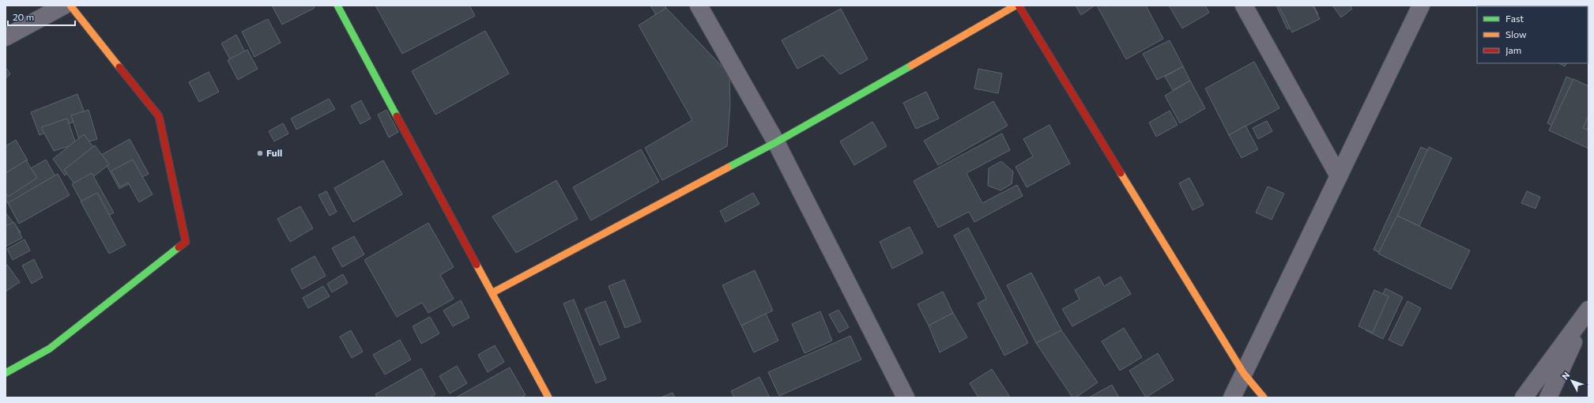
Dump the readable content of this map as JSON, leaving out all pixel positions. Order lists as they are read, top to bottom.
{
  "places": ["Full"],
  "legend": ["Fast", "Slow", "Jam"],
  "scale_bar": "20 m",
  "north": "top left"
}
